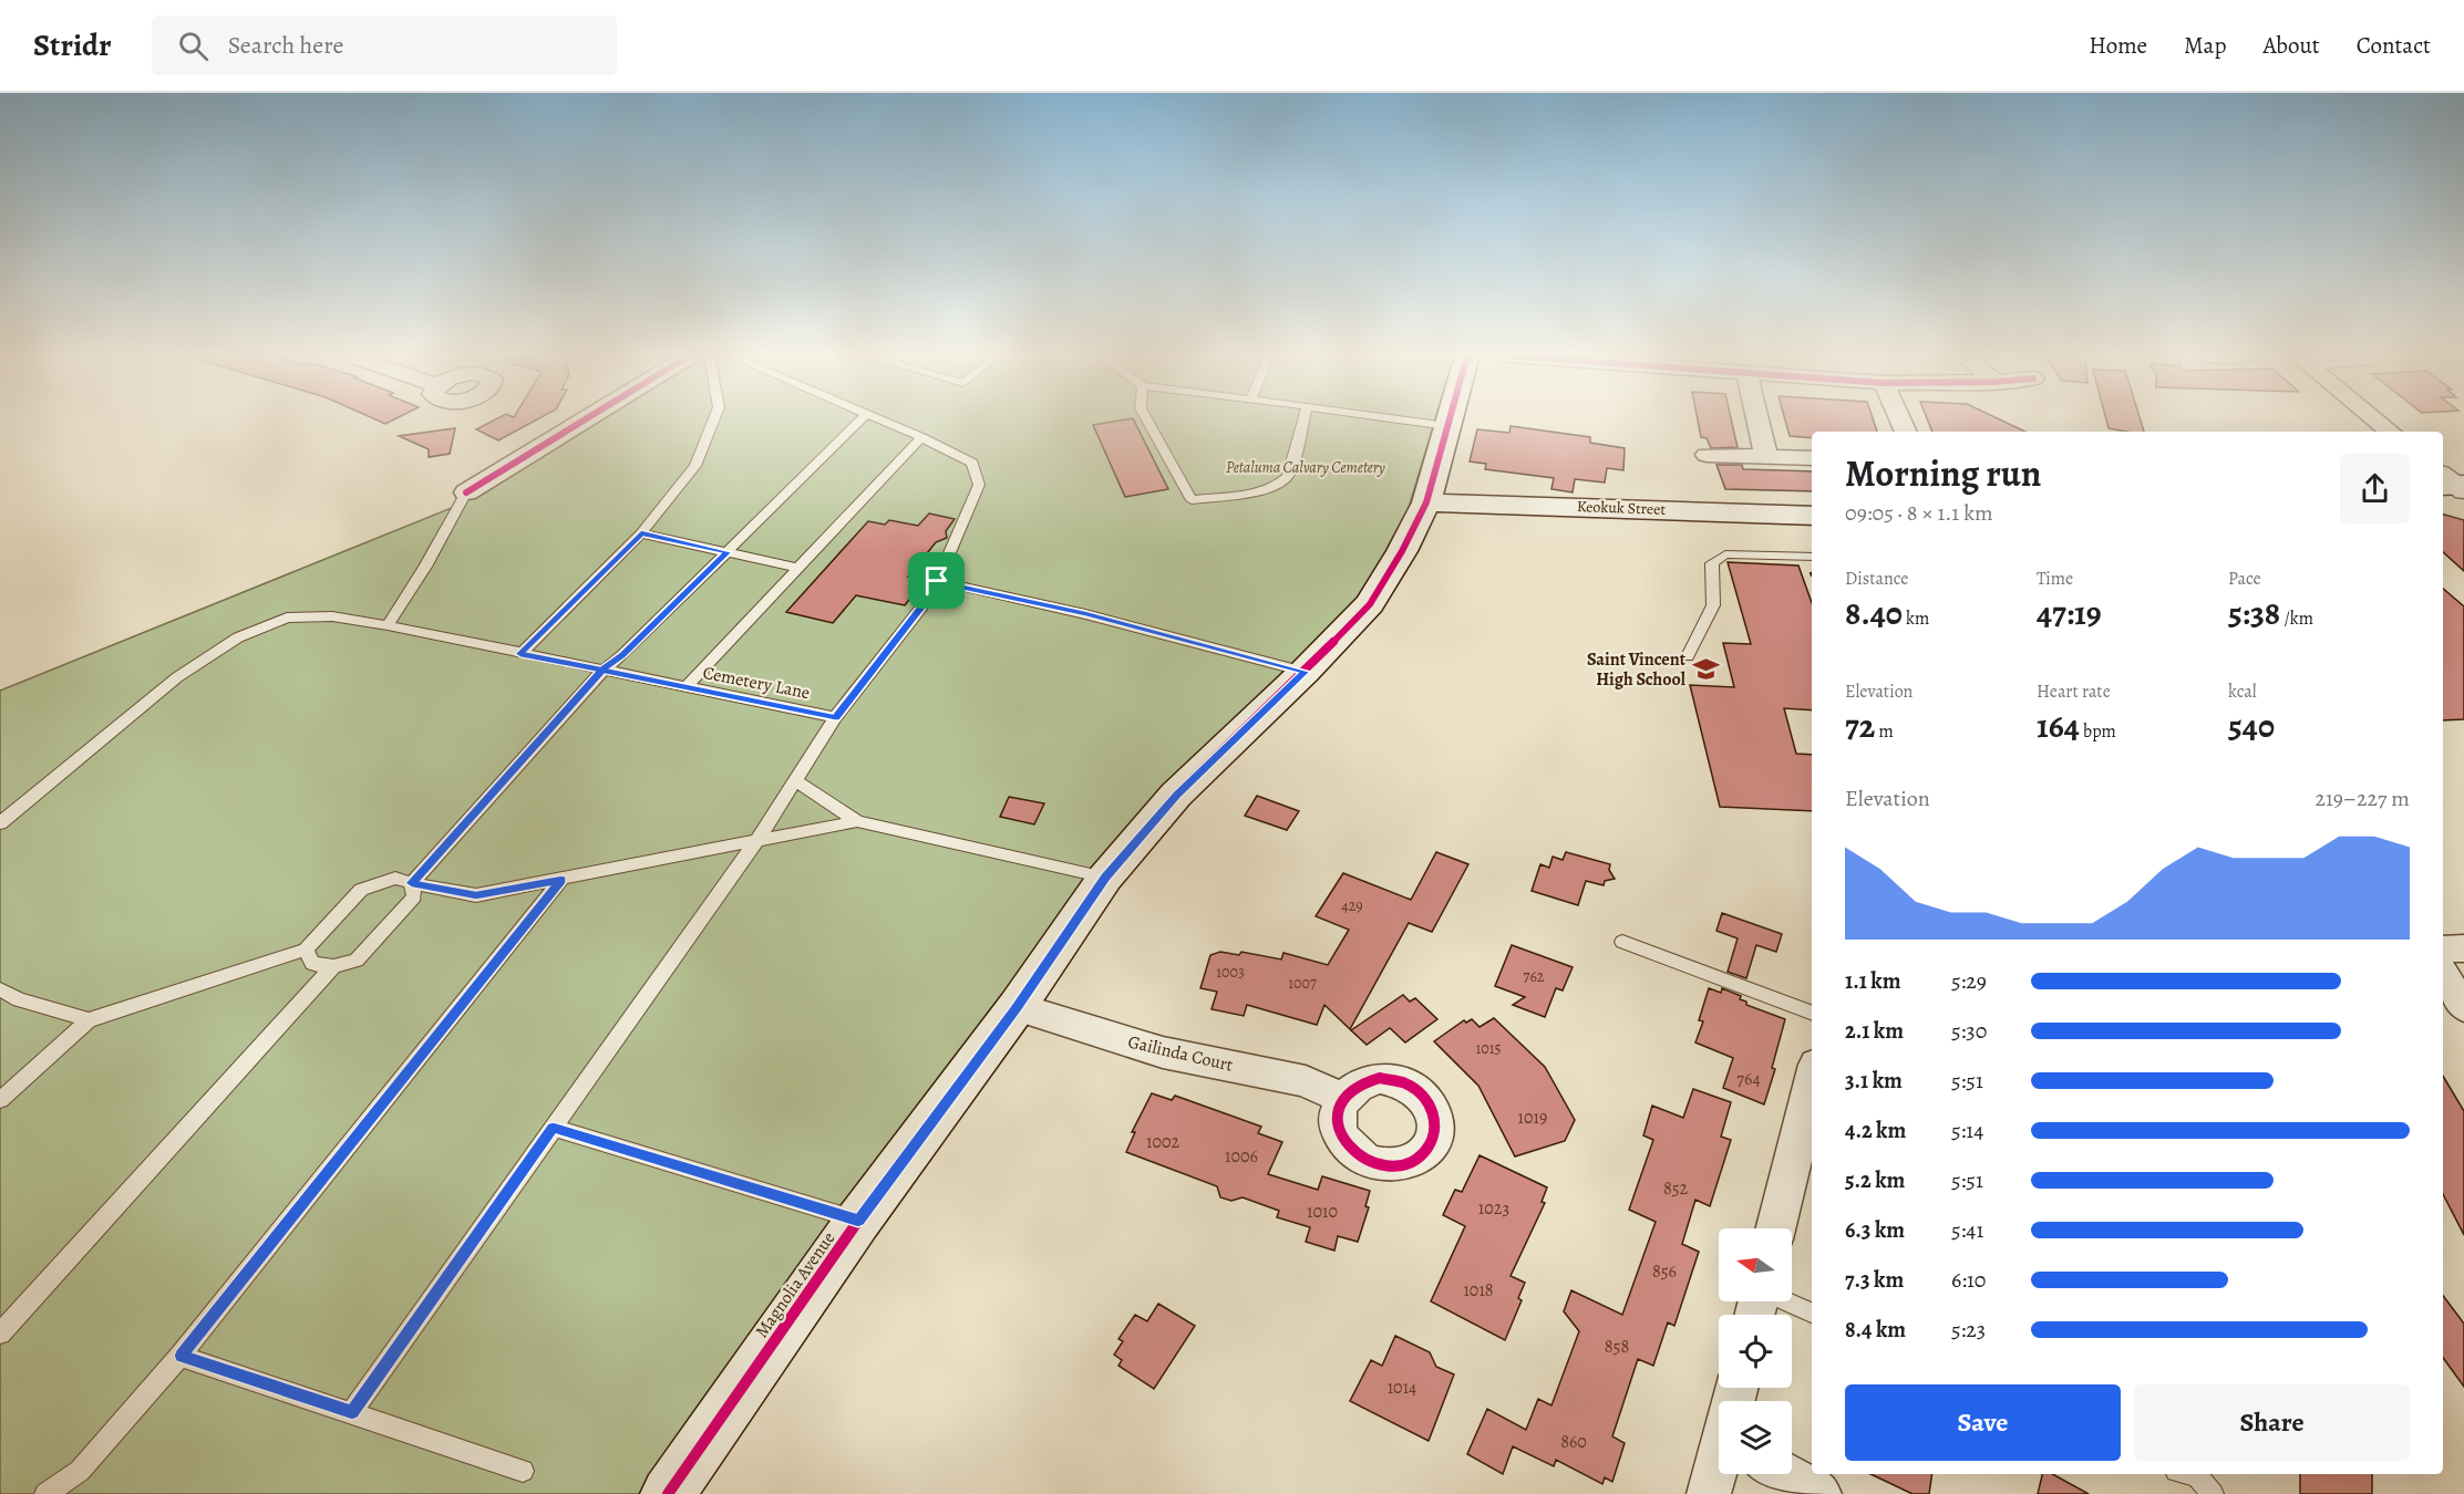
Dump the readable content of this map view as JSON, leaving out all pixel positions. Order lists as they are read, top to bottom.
{
  "streets": {
    "street": ["Keokuk Street", "Gailinda Court", "Magnolia Avenue"],
    "lane": ["Cemetery Lane"]
  },
  "crossings": [
    ["Keokuk Street", "Magnolia Avenue"],
    ["Gailinda Court", "Magnolia Avenue"]
  ],
  "parks": ["Petaluma Calvary Cemetery"],
  "places": {
    "school or university": ["Saint Vincent High School"]
  },
  "house_numbers": [
    "429",
    "1003",
    "762",
    "1007",
    "1015",
    "764",
    "1019",
    "1002",
    "1006",
    "852",
    "1023",
    "1010",
    "856",
    "1018",
    "858",
    "1014",
    "860"
  ],
  "north": "left",
  "page": {
    "header": "Stridr",
    "search": "Search here",
    "nav": [
      "Home",
      "Map",
      "About",
      "Contact"
    ],
    "heading": ["Morning run", "09:05 · 8 × 1.1 km"],
    "stats": [
      ["Distance", "8.40 km"],
      ["Time", "47:19"],
      ["Pace", "5:38 /km"],
      ["Elevation", "72 m"],
      ["Heart rate", "164 bpm"],
      ["kcal", "540"]
    ],
    "chart": ["Elevation", "219–227 m"],
    "list": [
      {
        "name": "1.1 km",
        "note": "5:29"
      },
      {
        "name": "2.1 km",
        "note": "5:30"
      },
      {
        "name": "3.1 km",
        "note": "5:51"
      },
      {
        "name": "4.2 km",
        "note": "5:14"
      },
      {
        "name": "5.2 km",
        "note": "5:51"
      },
      {
        "name": "6.3 km",
        "note": "5:41"
      },
      {
        "name": "7.3 km",
        "note": "6:10"
      },
      {
        "name": "8.4 km",
        "note": "5:23"
      }
    ],
    "buttons": ["Save", "Share"]
  }
}
